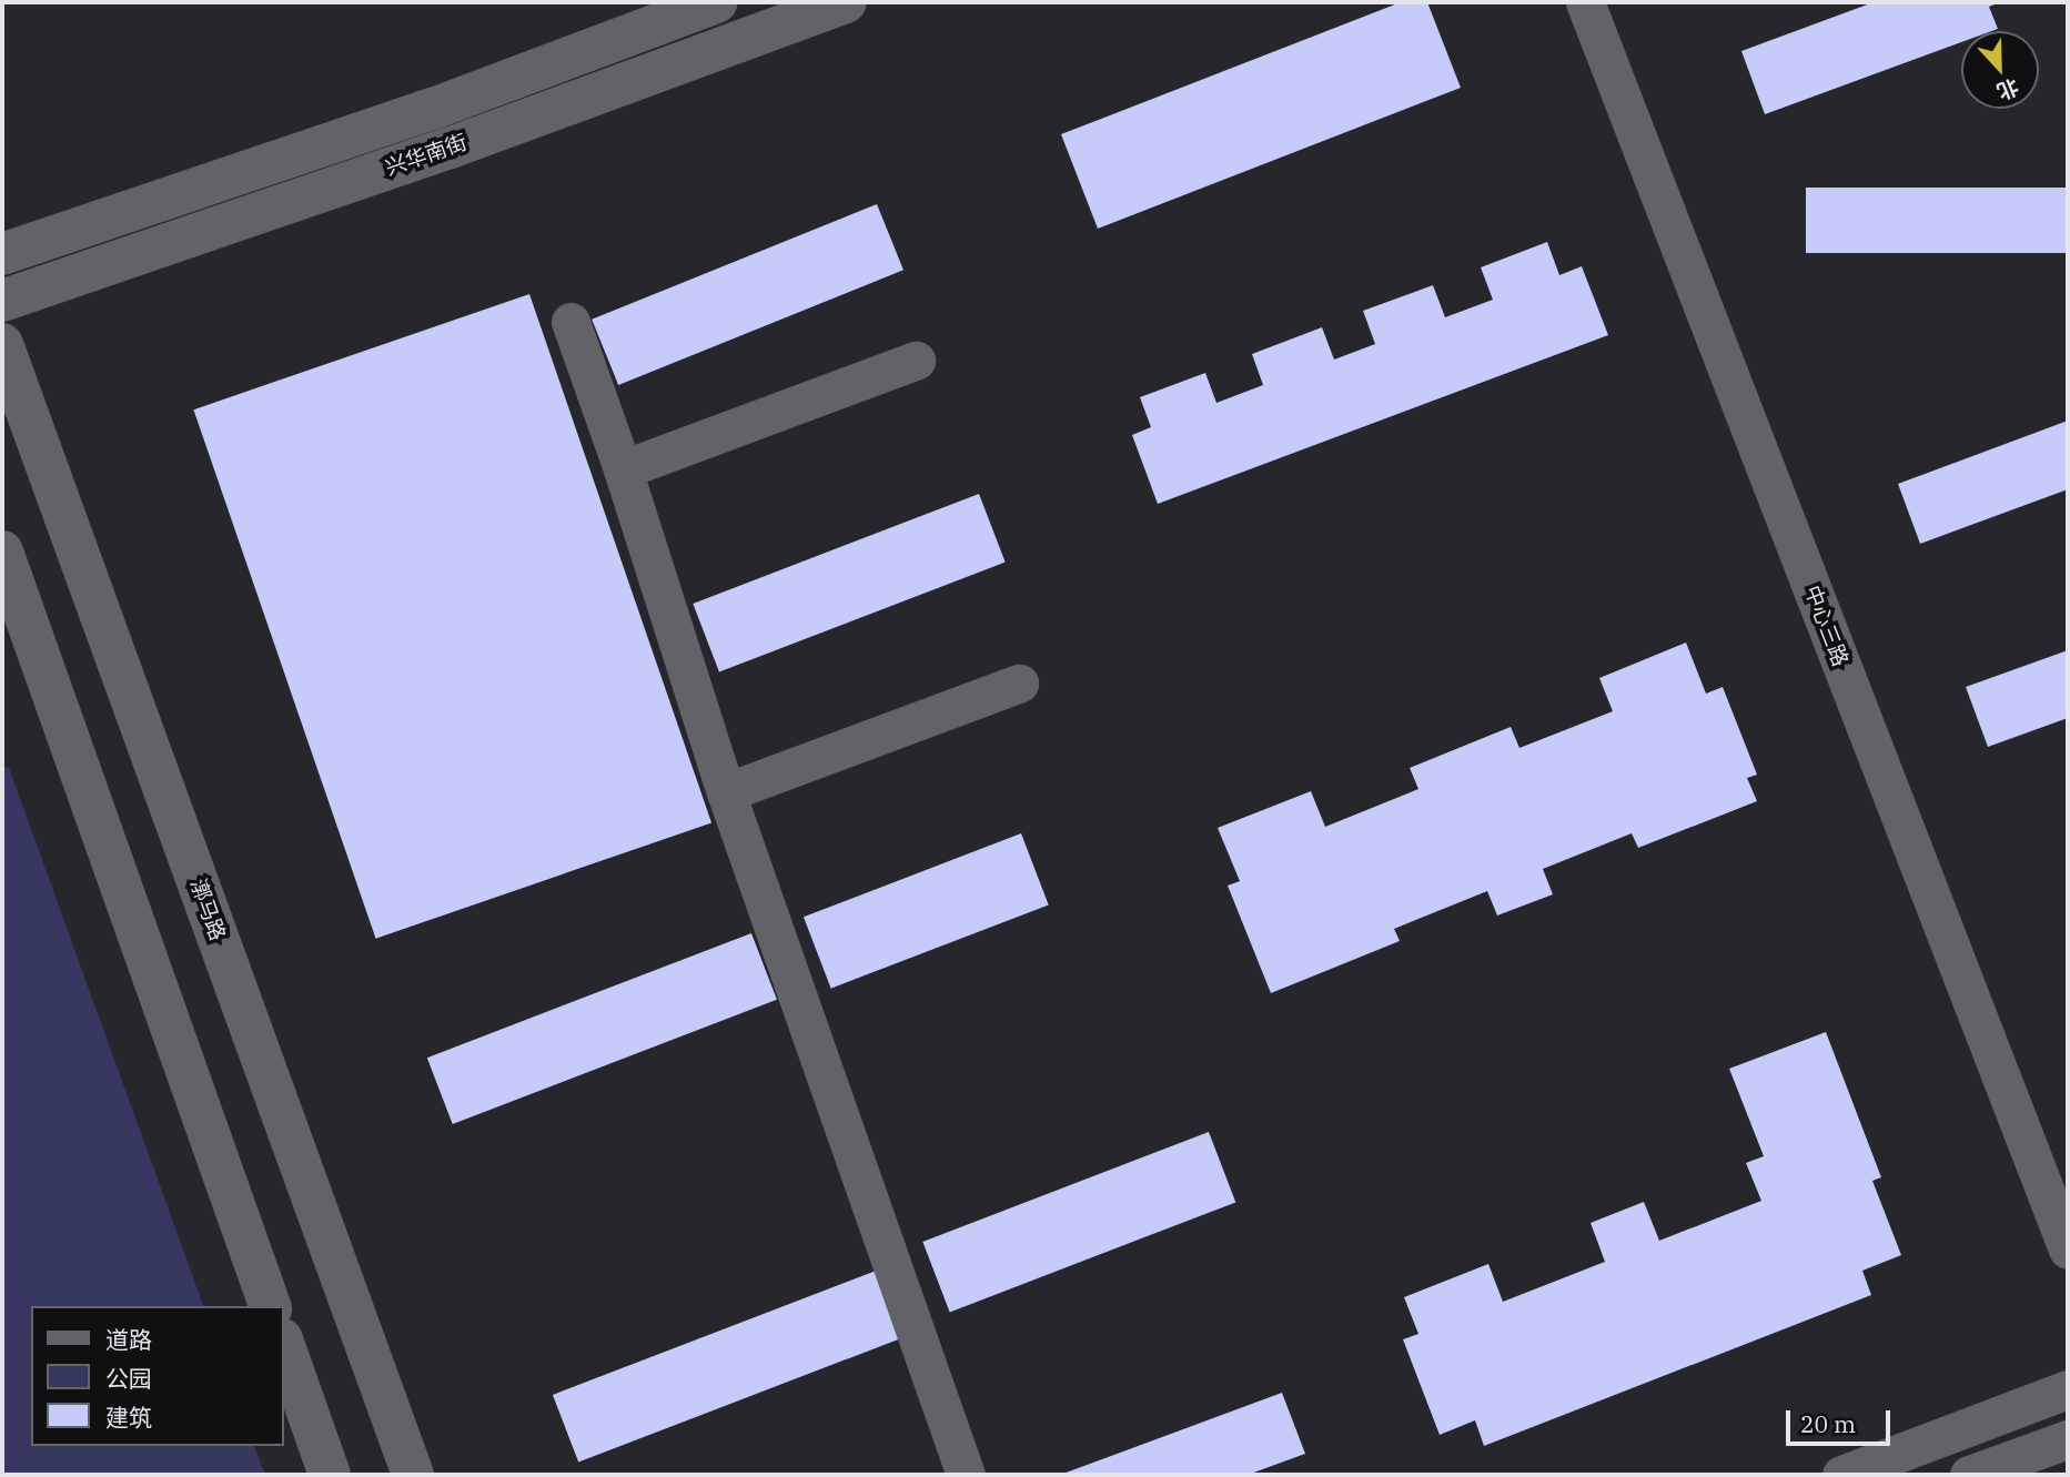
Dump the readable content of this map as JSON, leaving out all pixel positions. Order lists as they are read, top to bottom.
{
  "streets": {
    "main road": ["兴华南街", "漷马路"],
    "street": ["中心三路"]
  },
  "legend": ["道路", "公园", "建筑"],
  "scale_bar": "20 m",
  "north": "bottom"
}
